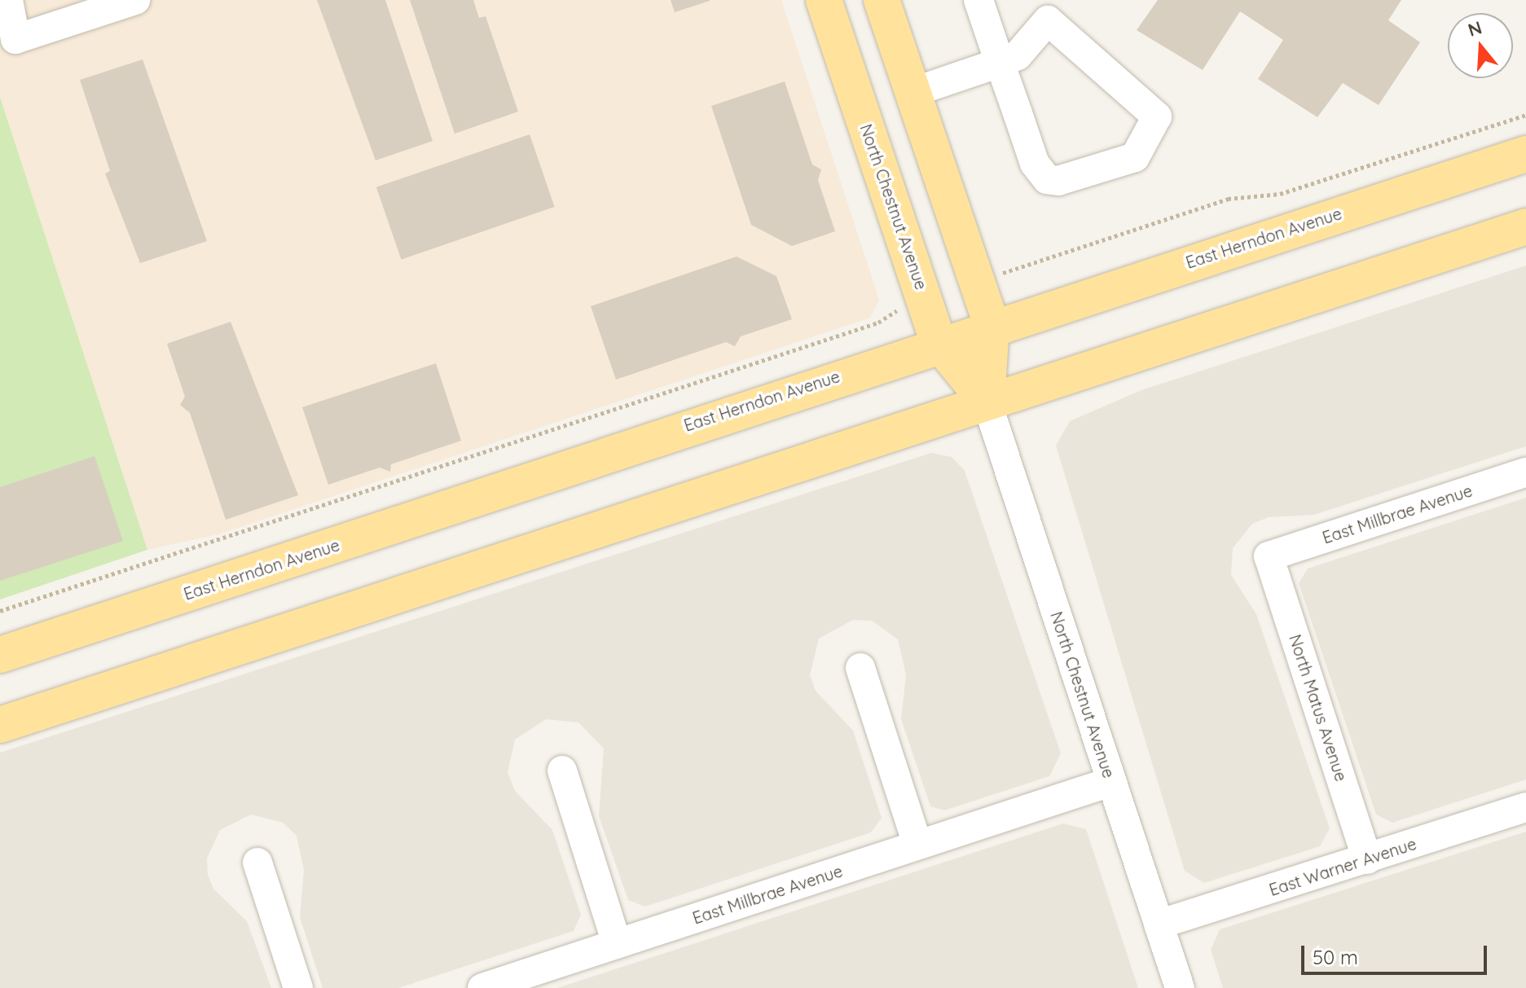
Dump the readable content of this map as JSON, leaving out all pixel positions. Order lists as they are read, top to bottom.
{
  "streets": {
    "main road": ["North Chestnut Avenue", "East Herndon Avenue"],
    "street": ["East Millbrae Avenue", "North Matus Avenue", "East Warner Avenue"]
  },
  "crossings": [
    ["North Chestnut Avenue", "East Herndon Avenue"],
    ["North Chestnut Avenue", "East Millbrae Avenue"],
    ["North Chestnut Avenue", "East Warner Avenue"],
    ["East Millbrae Avenue", "North Matus Avenue"],
    ["North Matus Avenue", "East Warner Avenue"]
  ],
  "scale_bar": "50 m",
  "north": "top"
}
